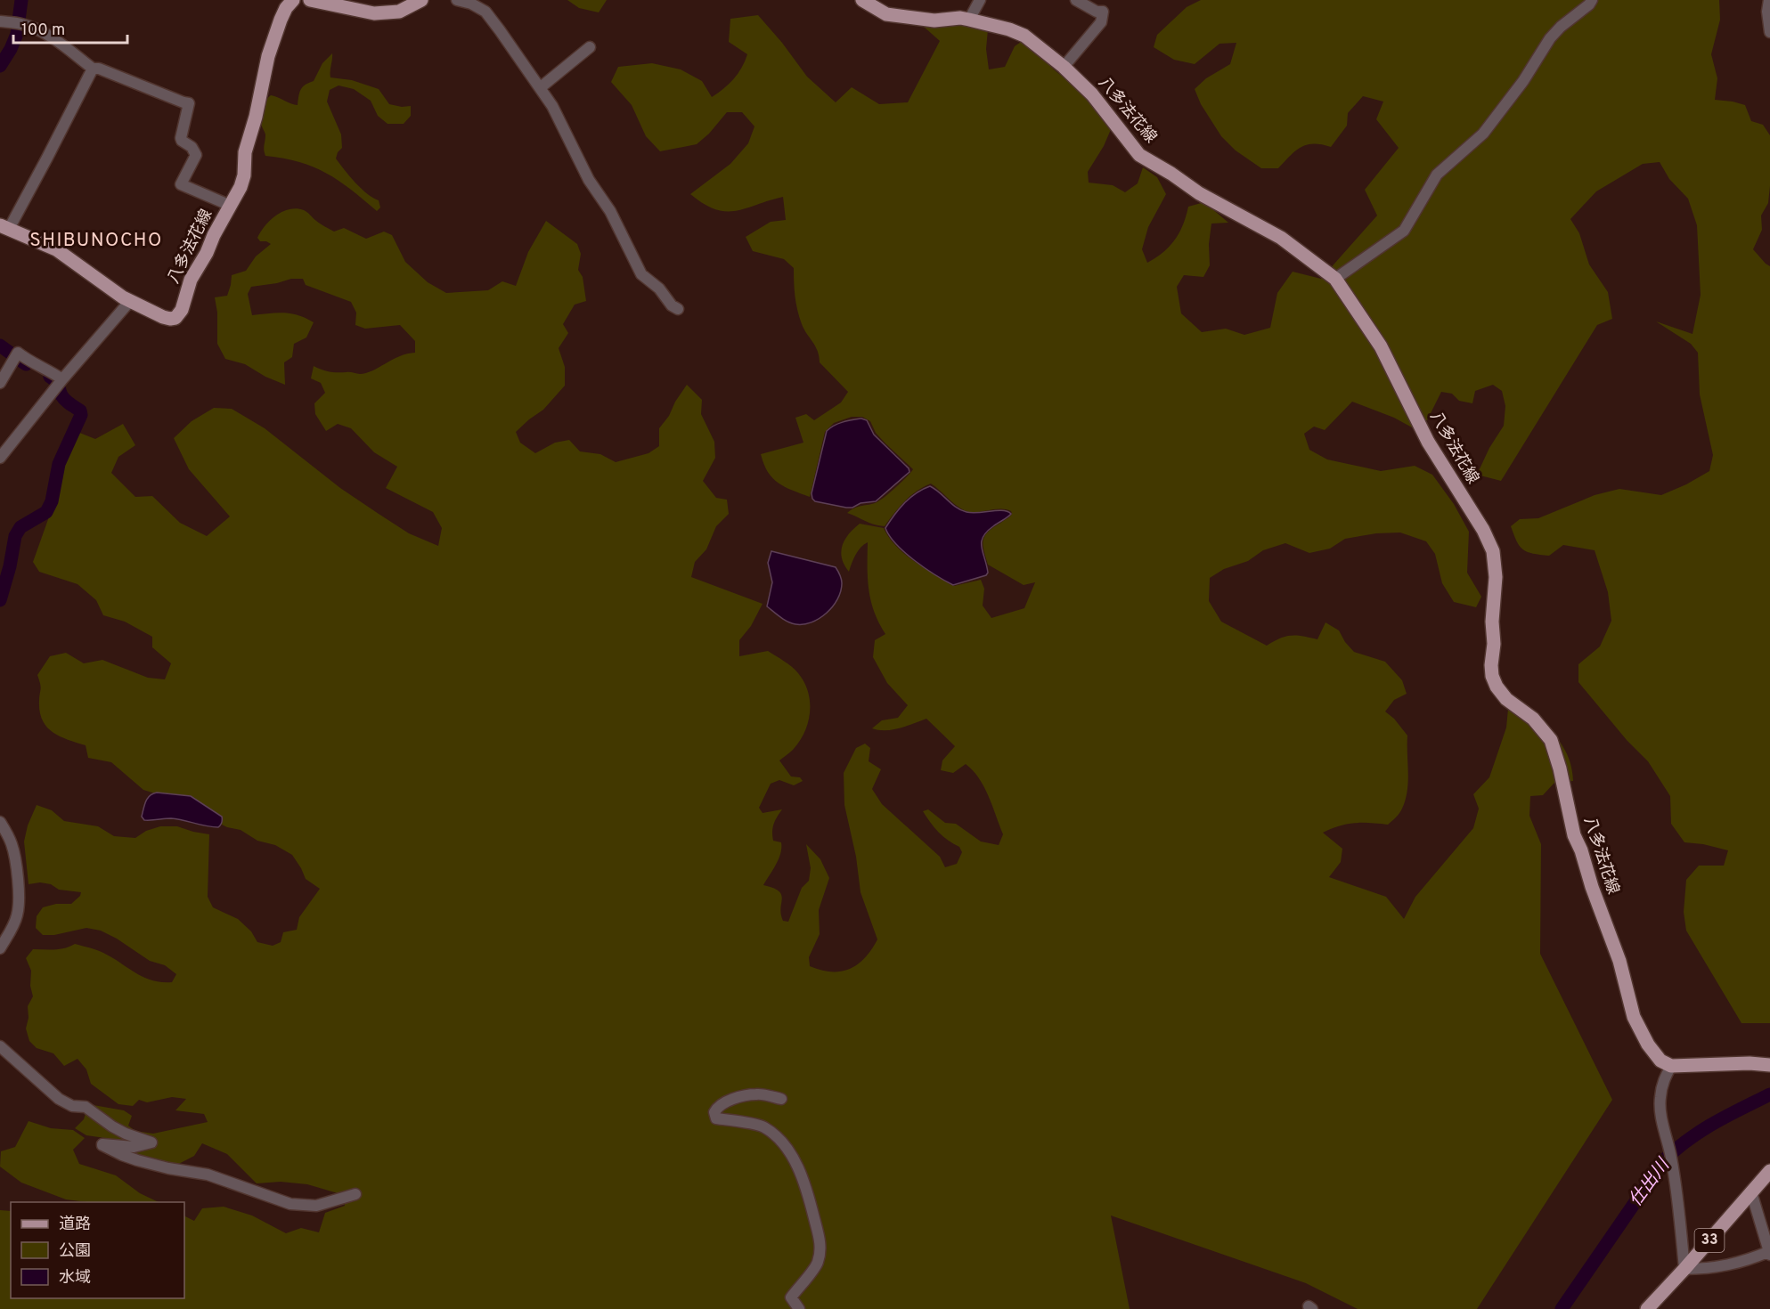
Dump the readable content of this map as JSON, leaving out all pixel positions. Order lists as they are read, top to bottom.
{
  "streets": {
    "main road": ["八多法花線", "33"]
  },
  "districts": ["SHIBUNOCHO"],
  "water": ["仕出川"],
  "legend": ["道路", "公園", "水域"],
  "scale_bar": "100 m"
}
